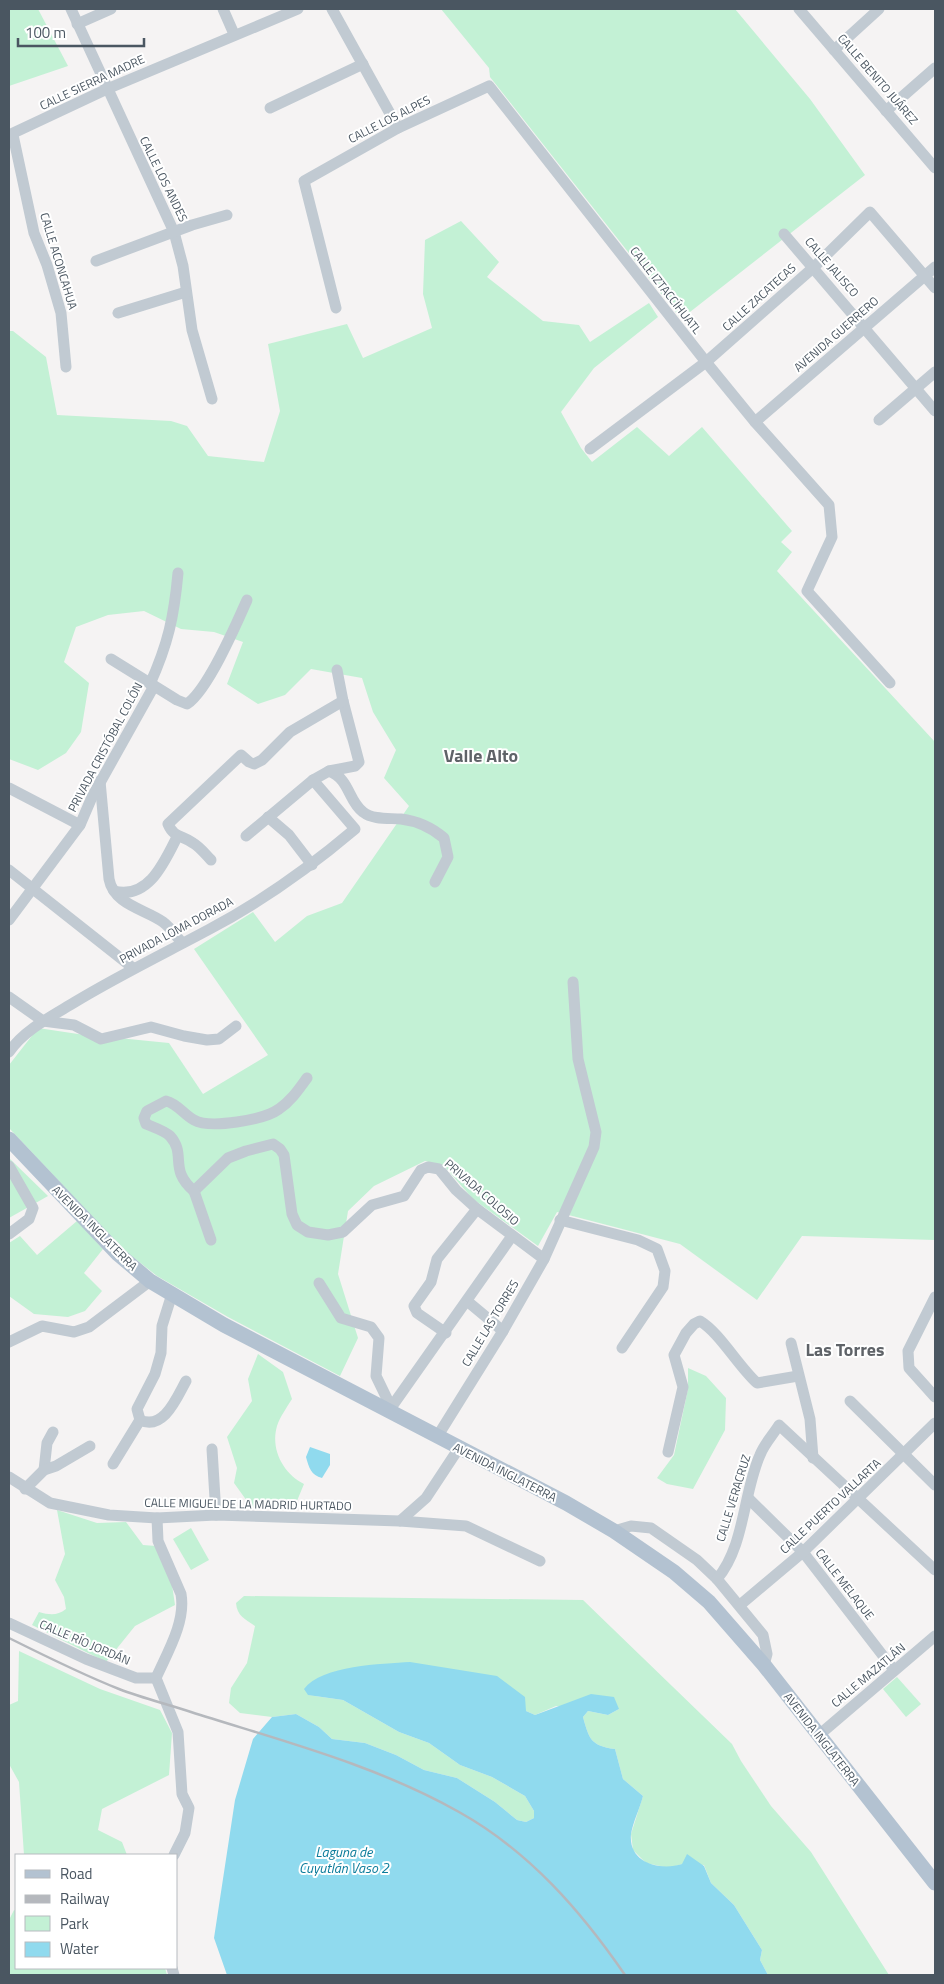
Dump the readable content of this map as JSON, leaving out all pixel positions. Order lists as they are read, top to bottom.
{
  "streets": {
    "main road": ["AVENIDA INGLATERRA"],
    "street": [
      "CALLE BENITO JUÁREZ",
      "CALLE SIERRA MADRE",
      "CALLE LOS ALPES",
      "CALLE LOS ANDES",
      "CALLE ACONCAHUA",
      "CALLE JALISCO",
      "CALLE IZTACCÍHUATL",
      "CALLE ZACATECAS",
      "AVENIDA GUERRERO",
      "PRIVADA CRISTÓBAL COLÓN",
      "PRIVADA LOMA DORADA",
      "PRIVADA COLOSIO",
      "CALLE LAS TORRES",
      "CALLE VERACRUZ",
      "CALLE MIGUEL DE LA MADRID HURTADO",
      "CALLE PUERTO VALLARTA",
      "CALLE MELAQUE",
      "CALLE RÍO JORDÁN",
      "CALLE MAZATLÁN"
    ]
  },
  "crossings": [
    ["CALLE SIERRA MADRE", "CALLE LOS ANDES"],
    ["CALLE SIERRA MADRE", "CALLE ACONCAHUA"],
    ["CALLE LOS ALPES", "CALLE IZTACCÍHUATL"],
    ["CALLE JALISCO", "CALLE ZACATECAS"],
    ["CALLE JALISCO", "AVENIDA GUERRERO"],
    ["CALLE IZTACCÍHUATL", "CALLE ZACATECAS"],
    ["CALLE IZTACCÍHUATL", "AVENIDA GUERRERO"],
    ["CALLE ZACATECAS", "AVENIDA GUERRERO"],
    ["PRIVADA COLOSIO", "CALLE LAS TORRES"],
    ["AVENIDA INGLATERRA", "CALLE LAS TORRES"],
    ["AVENIDA INGLATERRA", "CALLE MAZATLÁN"],
    ["CALLE VERACRUZ", "CALLE MELAQUE"],
    ["CALLE PUERTO VALLARTA", "CALLE MELAQUE"],
    ["CALLE MELAQUE", "CALLE MAZATLÁN"]
  ],
  "districts": ["Valle Alto", "Las Torres"],
  "water": ["Laguna de Cuyutlán Vaso 2"],
  "legend": [
    "Road",
    "Railway",
    "Park",
    "Water"
  ],
  "scale_bar": "100 m"
}
